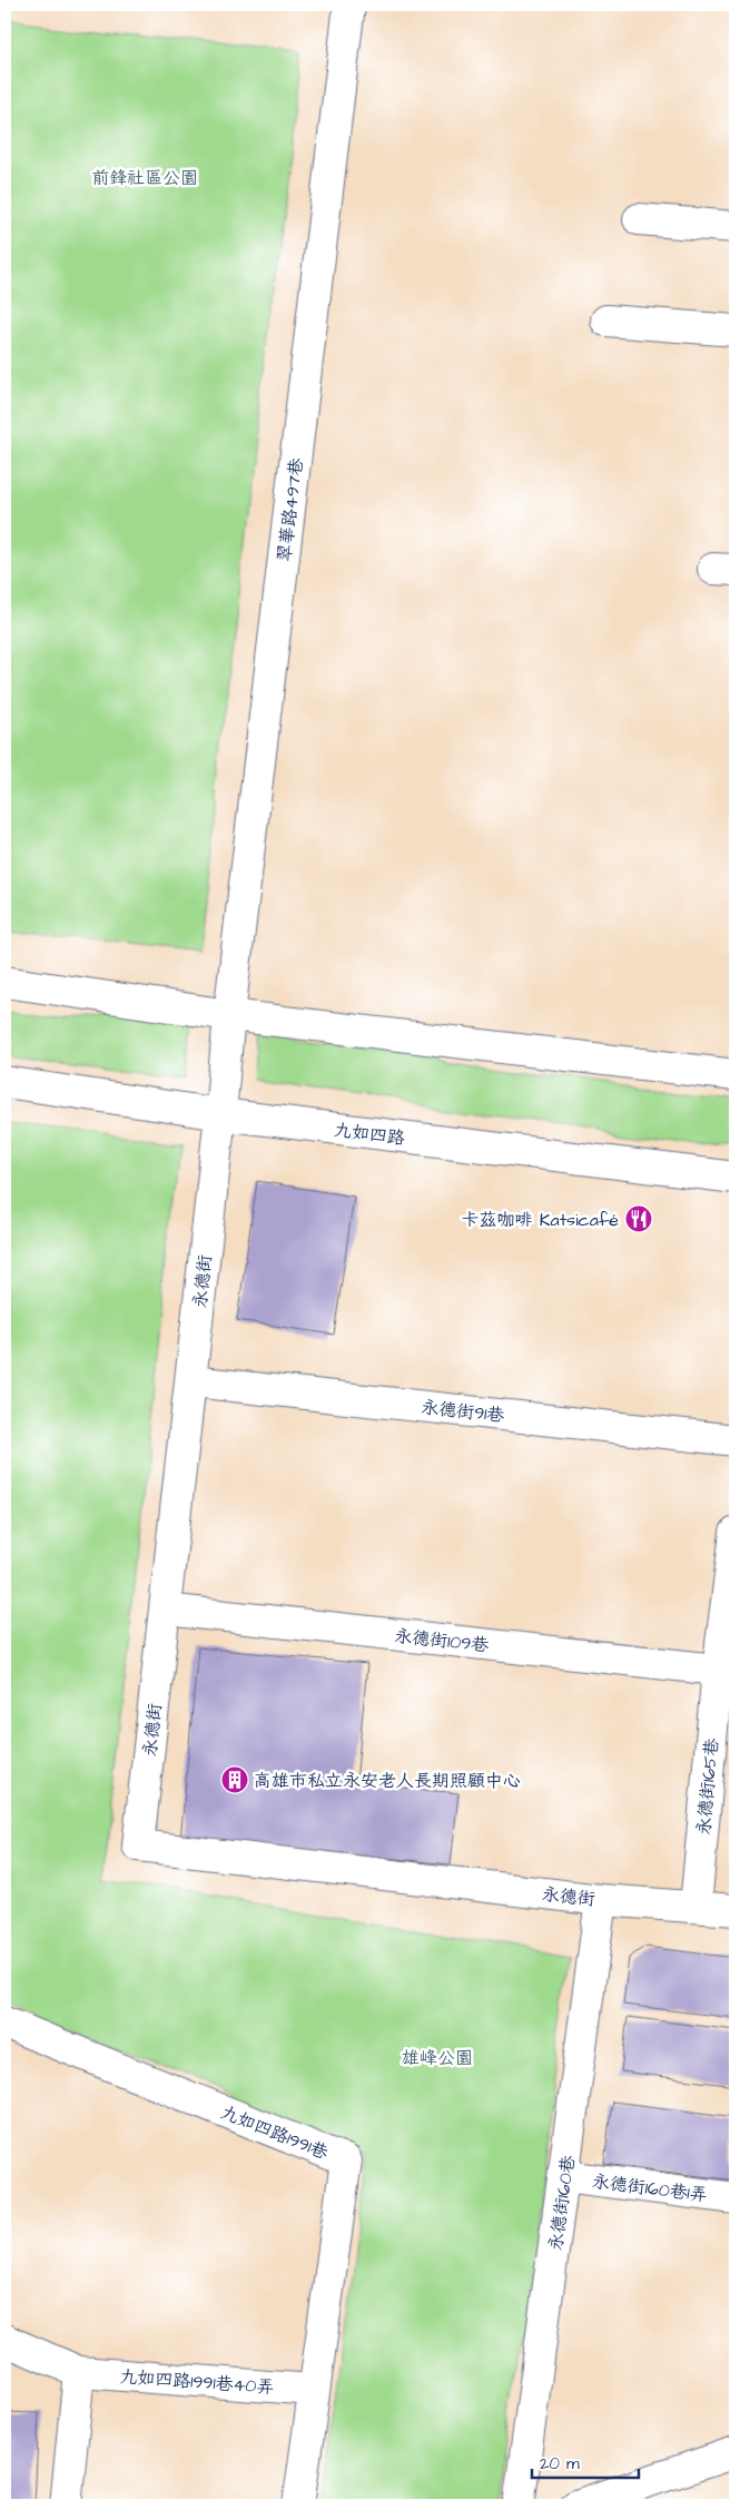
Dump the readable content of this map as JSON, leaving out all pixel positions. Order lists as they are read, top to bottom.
{
  "streets": {
    "street": [
      "翠華路497巷",
      "九如四路",
      "永德街",
      "永德街91巷",
      "永德街109巷",
      "永德街165巷",
      "九如四路1991巷",
      "永德街160巷1弄",
      "永德街160巷",
      "九如四路1991巷40弄"
    ]
  },
  "crossings": [
    ["翠華路497巷", "永德街"],
    ["九如四路", "永德街"],
    ["永德街", "永德街91巷"],
    ["永德街", "永德街109巷"],
    ["永德街", "永德街165巷"],
    ["永德街", "永德街160巷"],
    ["永德街109巷", "永德街165巷"],
    ["九如四路1991巷", "九如四路1991巷40弄"],
    ["永德街160巷1弄", "永德街160巷"]
  ],
  "parks": ["前鋒社區公園", "雄峰公園"],
  "places": {
    "restaurant": ["卡茲咖啡 Katsicafé"],
    "building": ["高雄市私立永安老人長期照顧中心"]
  },
  "scale_bar": "20 m"
}
